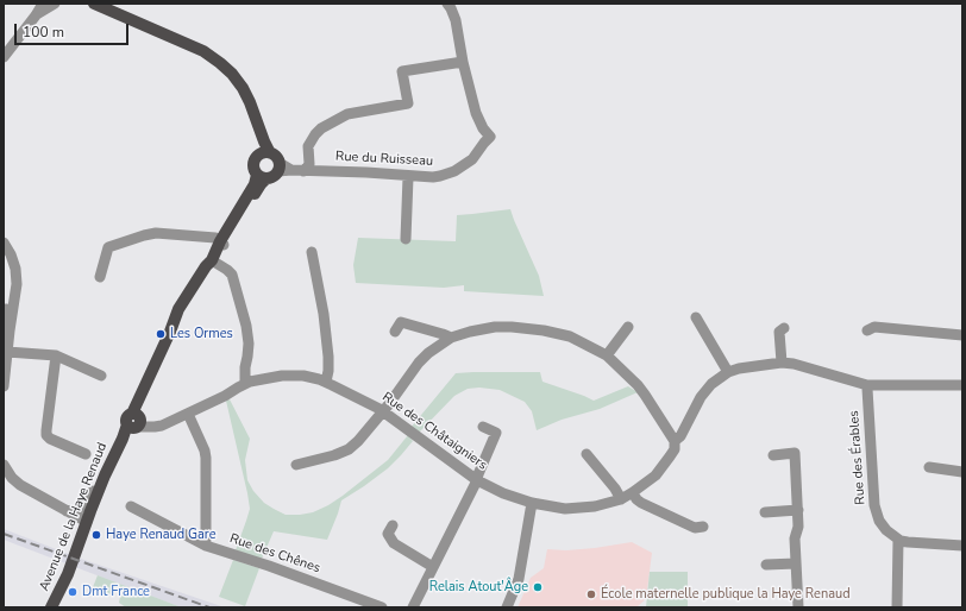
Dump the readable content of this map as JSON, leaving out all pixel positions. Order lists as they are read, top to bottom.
{
  "streets": {
    "main road": ["Avenue de la Haye Renaud"],
    "street": [
      "Rue du Ruisseau",
      "Rue des Châtaigniers",
      "Rue des Érables",
      "Rue des Chênes"
    ]
  },
  "crossings": [
    ["Rue du Ruisseau", "Avenue de la Haye Renaud"],
    ["Rue des Châtaigniers", "Rue des Érables"],
    ["Rue des Châtaigniers", "Avenue de la Haye Renaud"]
  ],
  "places": [
    "Les Ormes",
    "Haye Renaud Gare",
    "Relais Atout'Âge",
    "Dmt France",
    "École maternelle publique la Haye Renaud"
  ],
  "scale_bar": "100 m"
}
